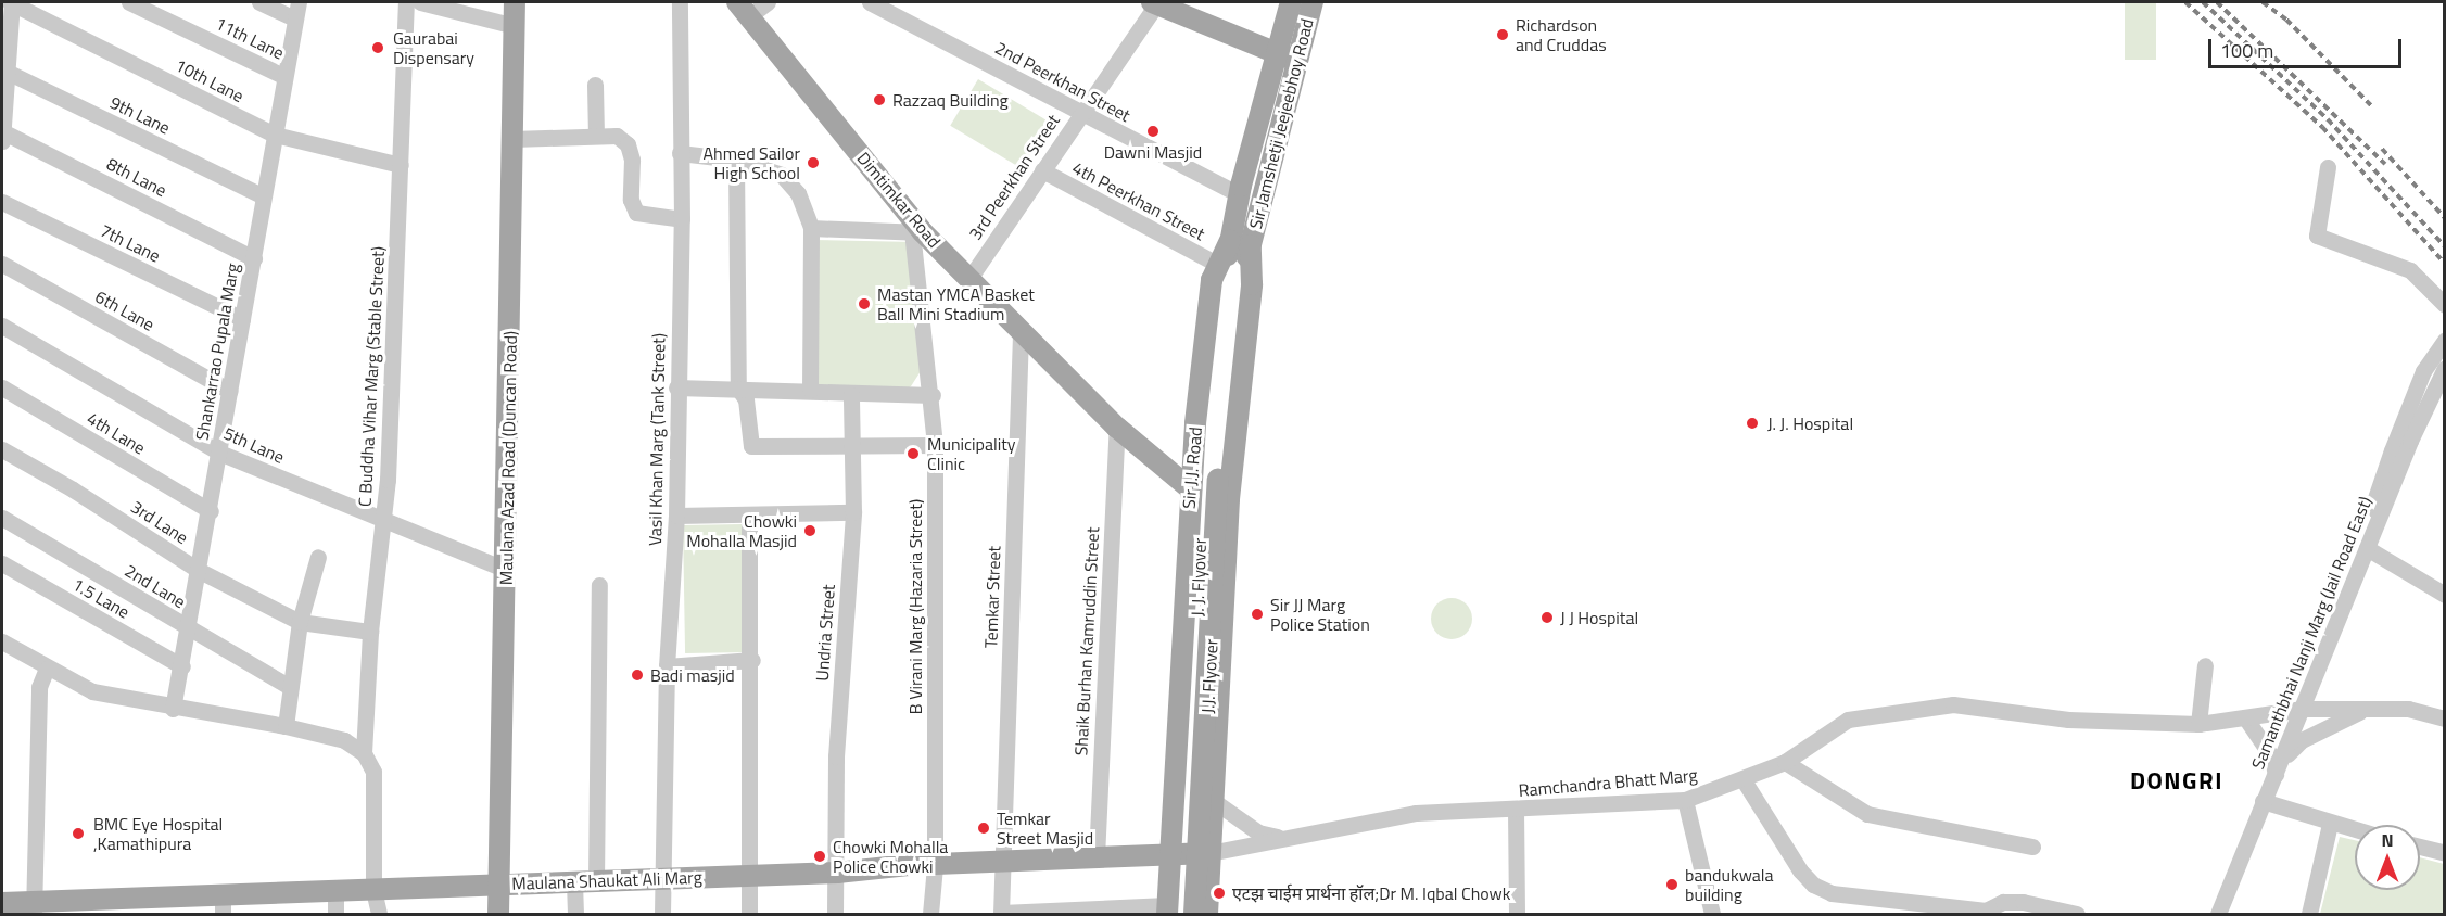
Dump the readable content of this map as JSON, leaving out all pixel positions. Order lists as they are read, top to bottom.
{
  "streets": {
    "main road": [
      "Sir Jamshetji Jeejeebhoy Road",
      "Dimtimkar Road",
      "Maulana Azad Road (Duncan Road)",
      "Sir J.J. Road",
      "J. J. Flyover",
      "J.J. Flyover",
      "Maulana Shaukat Ali Marg"
    ],
    "street": [
      "11th Lane",
      "10th Lane",
      "2nd Peerkhan Street",
      "9th Lane",
      "8th Lane",
      "3rd Peerkhan Street",
      "4th Peerkhan Street",
      "7th Lane",
      "6th Lane",
      "Shankarrao Pupala Marg",
      "C Buddha Vihar Marg (Stable Street)",
      "4th Lane",
      "Vasil Khan Marg (Tank Street)",
      "5th Lane",
      "3rd Lane",
      "2nd Lane",
      "Temkar Street",
      "1.5 Lane",
      "B Virani Marg (Hazaria Street)",
      "Undria Street",
      "Samanthbhai Nanji Marg (Jail Road East)",
      "Shaik Burhan Kamruddin Street",
      "Ramchandra Bhatt Marg"
    ]
  },
  "crossings": [
    ["11th Lane", "Shankarrao Pupala Marg"],
    ["10th Lane", "Shankarrao Pupala Marg"],
    ["10th Lane", "C Buddha Vihar Marg (Stable Street)"],
    ["2nd Peerkhan Street", "Sir Jamshetji Jeejeebhoy Road"],
    ["2nd Peerkhan Street", "3rd Peerkhan Street"],
    ["9th Lane", "Shankarrao Pupala Marg"],
    ["Sir Jamshetji Jeejeebhoy Road", "Sir J.J. Road"],
    ["Sir Jamshetji Jeejeebhoy Road", "J. J. Flyover"],
    ["8th Lane", "Shankarrao Pupala Marg"],
    ["3rd Peerkhan Street", "Dimtimkar Road"],
    ["3rd Peerkhan Street", "4th Peerkhan Street"],
    ["Dimtimkar Road", "Sir J.J. Road"],
    ["Dimtimkar Road", "J. J. Flyover"],
    ["Dimtimkar Road", "Temkar Street"],
    ["Dimtimkar Road", "B Virani Marg (Hazaria Street)"],
    ["Dimtimkar Road", "Shaik Burhan Kamruddin Street"],
    ["Dimtimkar Road", "J.J. Flyover"],
    ["4th Peerkhan Street", "Sir J.J. Road"],
    ["7th Lane", "Shankarrao Pupala Marg"],
    ["6th Lane", "Shankarrao Pupala Marg"],
    ["Shankarrao Pupala Marg", "4th Lane"],
    ["Shankarrao Pupala Marg", "5th Lane"],
    ["Shankarrao Pupala Marg", "3rd Lane"],
    ["Shankarrao Pupala Marg", "2nd Lane"],
    ["Shankarrao Pupala Marg", "1.5 Lane"],
    ["C Buddha Vihar Marg (Stable Street)", "5th Lane"],
    ["C Buddha Vihar Marg (Stable Street)", "3rd Lane"],
    ["Vasil Khan Marg (Tank Street)", "Maulana Shaukat Ali Marg"],
    ["5th Lane", "Maulana Azad Road (Duncan Road)"],
    ["Maulana Azad Road (Duncan Road)", "Maulana Shaukat Ali Marg"],
    ["Sir J.J. Road", "J. J. Flyover"],
    ["Sir J.J. Road", "J.J. Flyover"],
    ["Sir J.J. Road", "Maulana Shaukat Ali Marg"],
    ["J. J. Flyover", "J.J. Flyover"],
    ["Temkar Street", "Maulana Shaukat Ali Marg"],
    ["B Virani Marg (Hazaria Street)", "Maulana Shaukat Ali Marg"],
    ["Undria Street", "Maulana Shaukat Ali Marg"],
    ["Samanthbhai Nanji Marg (Jail Road East)", "Ramchandra Bhatt Marg"],
    ["Shaik Burhan Kamruddin Street", "Maulana Shaukat Ali Marg"],
    ["Ramchandra Bhatt Marg", "Maulana Shaukat Ali Marg"]
  ],
  "districts": ["DONGRI"],
  "places": [
    "Richardson and Cruddas",
    "Gaurabai Dispensary",
    "Razzaq Building",
    "Dawni Masjid",
    "Ahmed Sailor High School",
    "Mastan YMCA Basket Ball Mini Stadium",
    "J. J. Hospital",
    "Municipality Clinic",
    "Chowki Mohalla Masjid",
    "Sir JJ Marg Police Station",
    "J J Hospital",
    "Badi masjid",
    "Temkar Street Masjid",
    "BMC Eye Hospital ,Kamathipura",
    "Chowki Mohalla Police Chowki",
    "bandukwala building",
    "एटझ चाईम प्रार्थना हॉल;Dr M. Iqbal Chowk"
  ],
  "scale_bar": "100 m",
  "north": "top"
}
